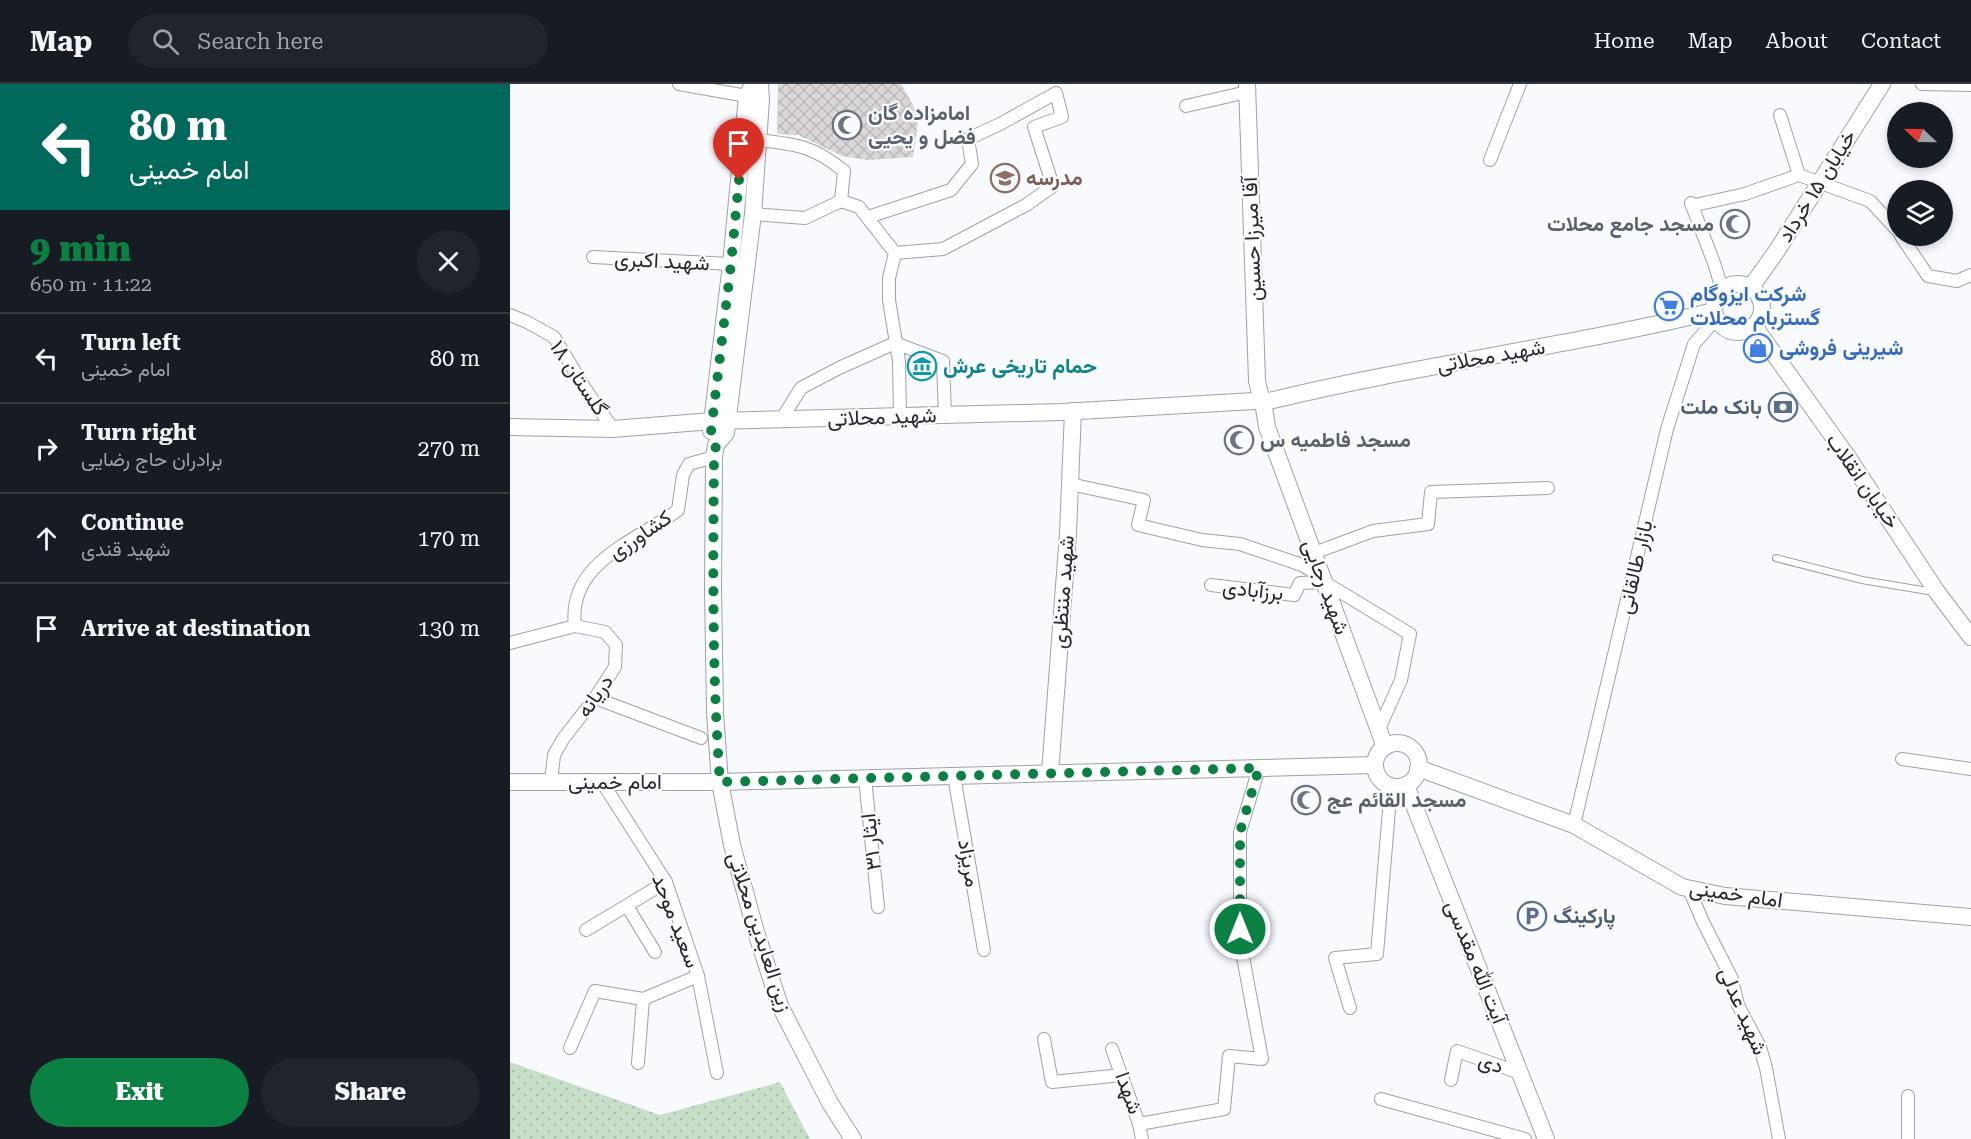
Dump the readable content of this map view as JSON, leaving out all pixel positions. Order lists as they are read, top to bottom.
{
  "streets": {
    "main road": [
      "خیابان ۱۵ خرداد",
      "آقا میرزا حسین",
      "شهید محلاتی",
      "خیابان انقلاب",
      "شهید رجایی",
      "شهید منتظری",
      "امام خمینی",
      "زین العابدین محلاتی",
      "آیت الله مقدسی"
    ],
    "street": [
      "شهید اکبری",
      "گلستان ۱۸",
      "کشاورزی",
      "بازار طالقانی",
      "برزآبادی",
      "دریانه",
      "ایثار ۳۱",
      "مریزاد",
      "سعید موحد",
      "شهید عدلی",
      "دی",
      "شهدا"
    ]
  },
  "crossings": [
    ["خیابان ۱۵ خرداد", "شهید محلاتی"],
    ["خیابان ۱۵ خرداد", "خیابان انقلاب"],
    ["خیابان ۱۵ خرداد", "بازار طالقانی"],
    ["آقا میرزا حسین", "شهید محلاتی"],
    ["آقا میرزا حسین", "شهید رجایی"],
    ["شهید محلاتی", "گلستان ۱۸"],
    ["شهید محلاتی", "خیابان انقلاب"],
    ["شهید محلاتی", "بازار طالقانی"],
    ["شهید محلاتی", "شهید منتظری"],
    ["خیابان انقلاب", "بازار طالقانی"],
    ["کشاورزی", "دریانه"],
    ["کشاورزی", "زین العابدین محلاتی"],
    ["بازار طالقانی", "امام خمینی"],
    ["شهید رجایی", "برزآبادی"],
    ["شهید رجایی", "امام خمینی"],
    ["شهید رجایی", "آیت الله مقدسی"],
    ["شهید منتظری", "امام خمینی"],
    ["دریانه", "امام خمینی"],
    ["امام خمینی", "ایثار ۳۱"],
    ["امام خمینی", "مریزاد"],
    ["امام خمینی", "سعید موحد"],
    ["امام خمینی", "زین العابدین محلاتی"],
    ["امام خمینی", "آیت الله مقدسی"],
    ["امام خمینی", "شهید عدلی"],
    ["آیت الله مقدسی", "دی"]
  ],
  "places": {
    "mosque": [
      "امامزاده گان فضل و یحیی",
      "مسجد جامع محلات",
      "مسجد فاطمیه س",
      "مسجد القائم عج"
    ],
    "school or university": ["مدرسه"],
    "supermarket": ["شرکت ایزوگام گستربام محلات"],
    "shop": ["شیرینی فروشی"],
    "museum": ["حمام تاریخی عرش"],
    "bank": ["بانک ملت"],
    "parking": ["پارکینگ"]
  },
  "north": "left",
  "page": {
    "header": "Map",
    "search": "Search here",
    "nav": [
      "Home",
      "Map",
      "About",
      "Contact"
    ],
    "turn": ["80 m", "امام خمینی"],
    "heading": ["9 min", "650 m · 11:22"],
    "list": [
      {
        "name": "Turn left",
        "note": "امام خمینی",
        "value": "80 m"
      },
      {
        "name": "Turn right",
        "note": "برادران حاج رضایی",
        "value": "270 m"
      },
      {
        "name": "Continue",
        "note": "شهید قندی",
        "value": "170 m"
      },
      {
        "name": "Arrive at destination",
        "value": "130 m"
      }
    ],
    "buttons": ["Exit", "Share"]
  }
}
